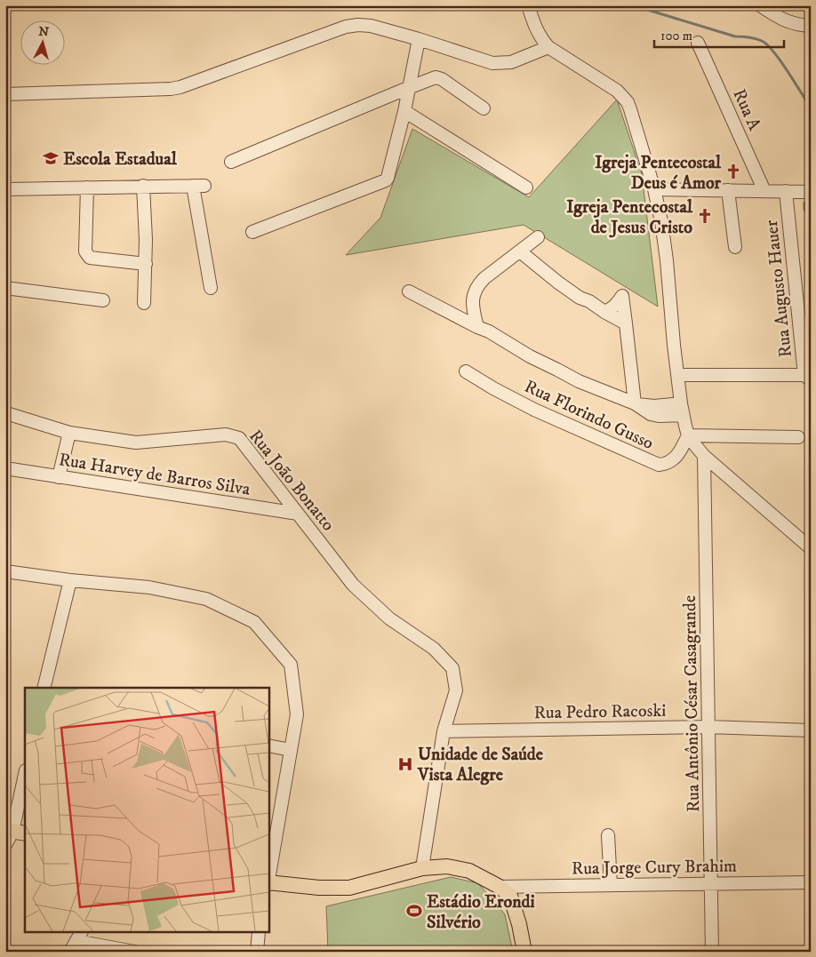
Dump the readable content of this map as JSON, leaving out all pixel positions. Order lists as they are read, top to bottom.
{
  "streets": {
    "street": [
      "Rua A",
      "Rua Augusto Hauer",
      "Rua Florindo Gusso",
      "Rua Harvey de Barros Silva",
      "Rua João Bonatto",
      "Rua Antônio César Casagrande",
      "Rua Pedro Racoski",
      "Rua Jorge Cury Brahim"
    ]
  },
  "crossings": [
    ["Rua Harvey de Barros Silva", "Rua João Bonatto"],
    ["Rua João Bonatto", "Rua Pedro Racoski"],
    ["Rua Antônio César Casagrande", "Rua Pedro Racoski"],
    ["Rua Antônio César Casagrande", "Rua Jorge Cury Brahim"]
  ],
  "places": {
    "school or university": ["Escola Estadual"],
    "church": ["Igreja Pentecostal Deus é Amor", "Igreja Pentecostal de Jesus Cristo"],
    "hospital": ["Unidade de Saúde Vista Alegre"],
    "sports": ["Estádio Erondi Silvério"]
  },
  "scale_bar": "100 m",
  "north": "top"
}
